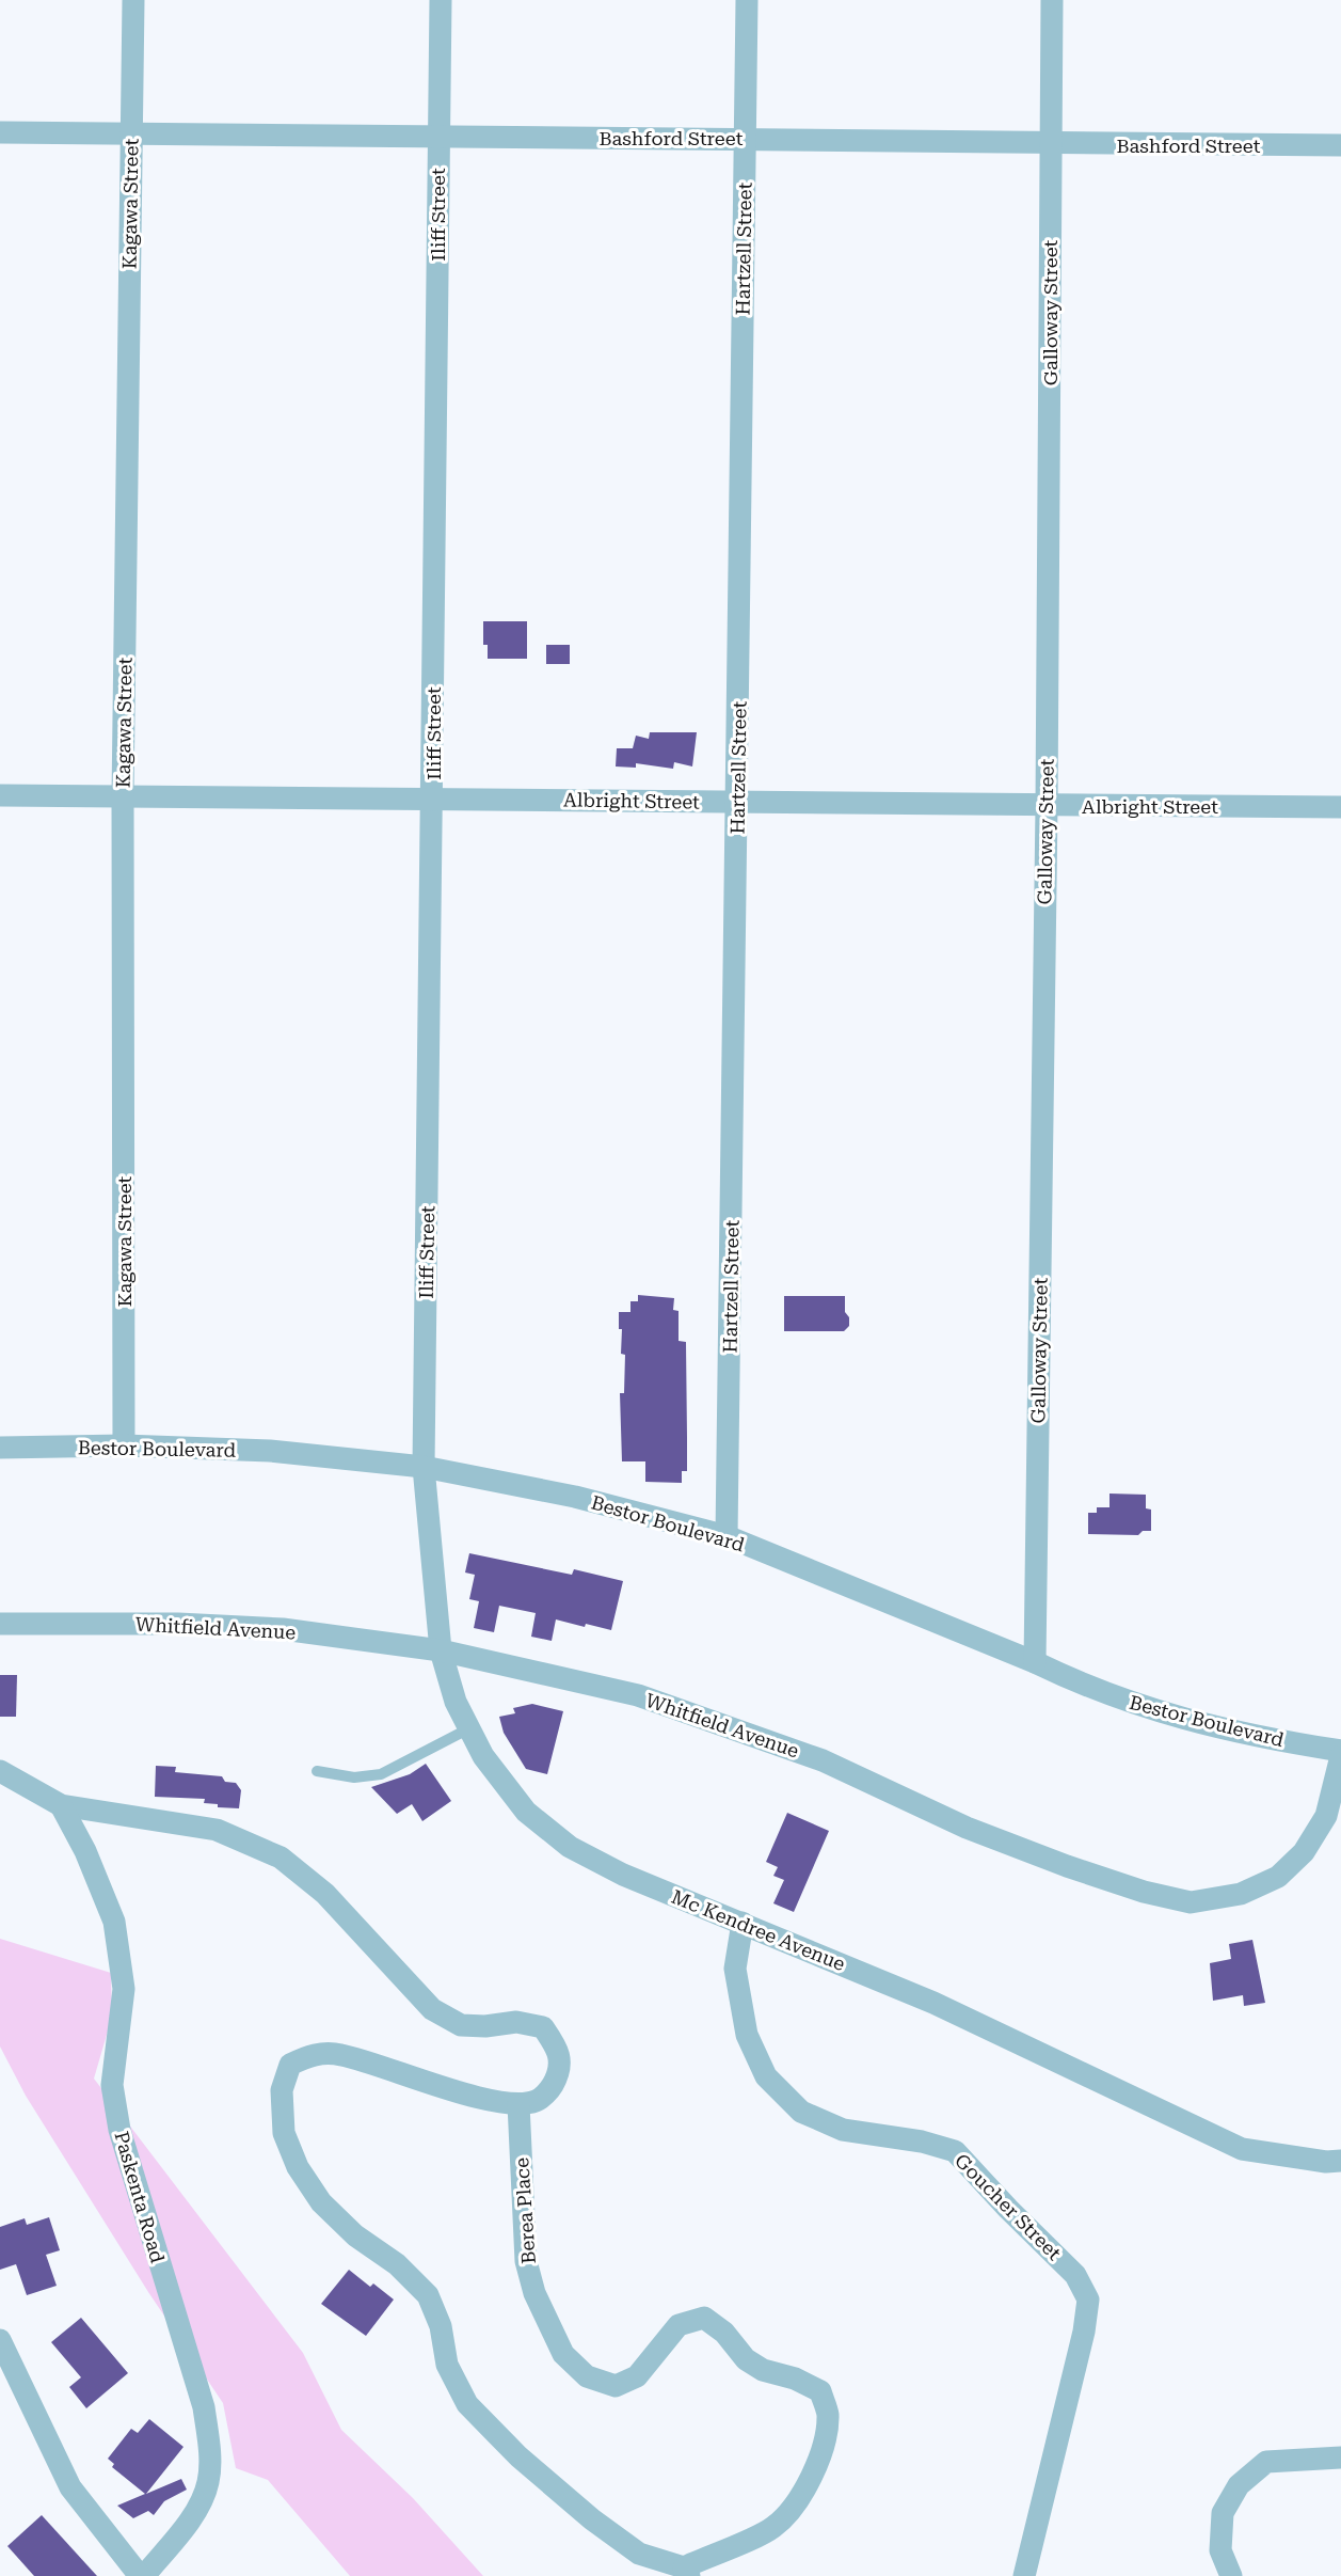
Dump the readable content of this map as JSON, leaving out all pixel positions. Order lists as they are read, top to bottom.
{
  "streets": {
    "street": [
      "Bashford Street",
      "Kagawa Street",
      "Iliff Street",
      "Hartzell Street",
      "Galloway Street",
      "Albright Street",
      "Bestor Boulevard",
      "Whitfield Avenue",
      "Mc Kendree Avenue",
      "Paskenta Road",
      "Goucher Street",
      "Berea Place"
    ]
  },
  "crossings": [
    ["Bashford Street", "Kagawa Street"],
    ["Bashford Street", "Iliff Street"],
    ["Bashford Street", "Hartzell Street"],
    ["Bashford Street", "Galloway Street"],
    ["Kagawa Street", "Albright Street"],
    ["Kagawa Street", "Bestor Boulevard"],
    ["Iliff Street", "Albright Street"],
    ["Iliff Street", "Bestor Boulevard"],
    ["Iliff Street", "Mc Kendree Avenue"],
    ["Hartzell Street", "Albright Street"],
    ["Hartzell Street", "Bestor Boulevard"],
    ["Galloway Street", "Albright Street"],
    ["Galloway Street", "Bestor Boulevard"],
    ["Bestor Boulevard", "Whitfield Avenue"],
    ["Bestor Boulevard", "Mc Kendree Avenue"],
    ["Whitfield Avenue", "Mc Kendree Avenue"],
    ["Mc Kendree Avenue", "Goucher Street"]
  ]
}
